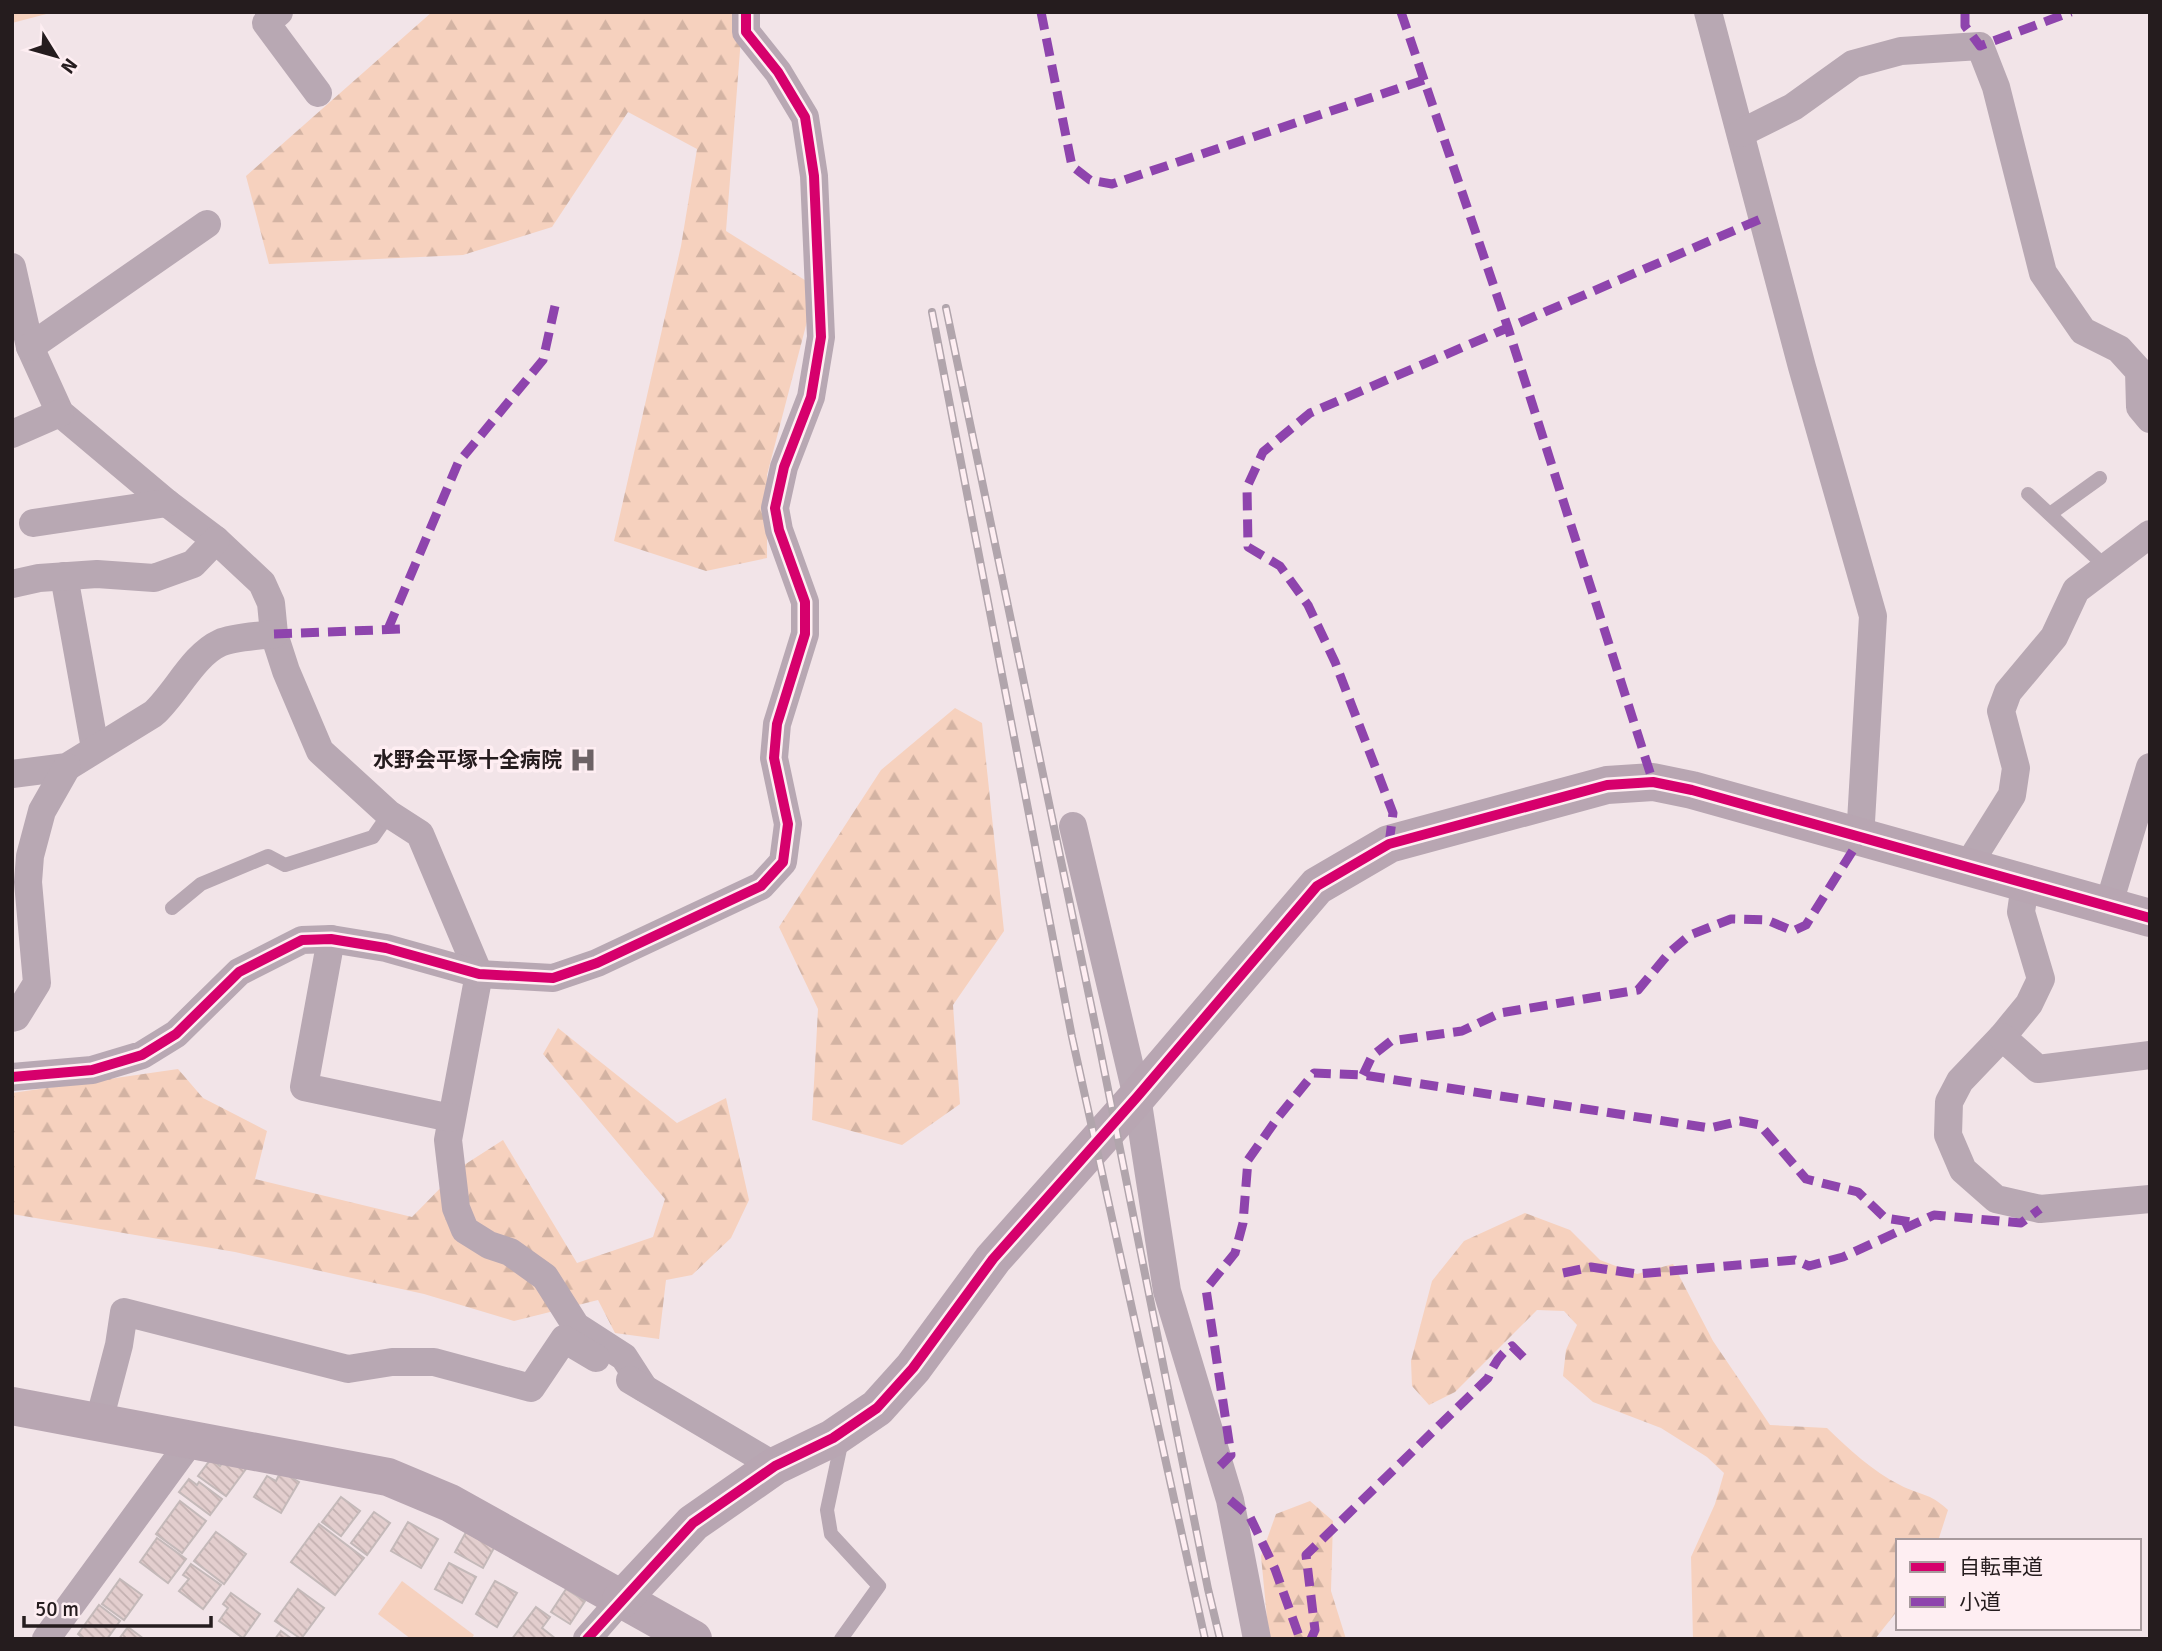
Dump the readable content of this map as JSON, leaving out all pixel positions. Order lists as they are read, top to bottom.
{
  "places": {
    "hospital": ["水野会平塚十全病院"]
  },
  "legend": ["自転車道", "小道"],
  "scale_bar": "50 m",
  "north": "bottom right"
}
